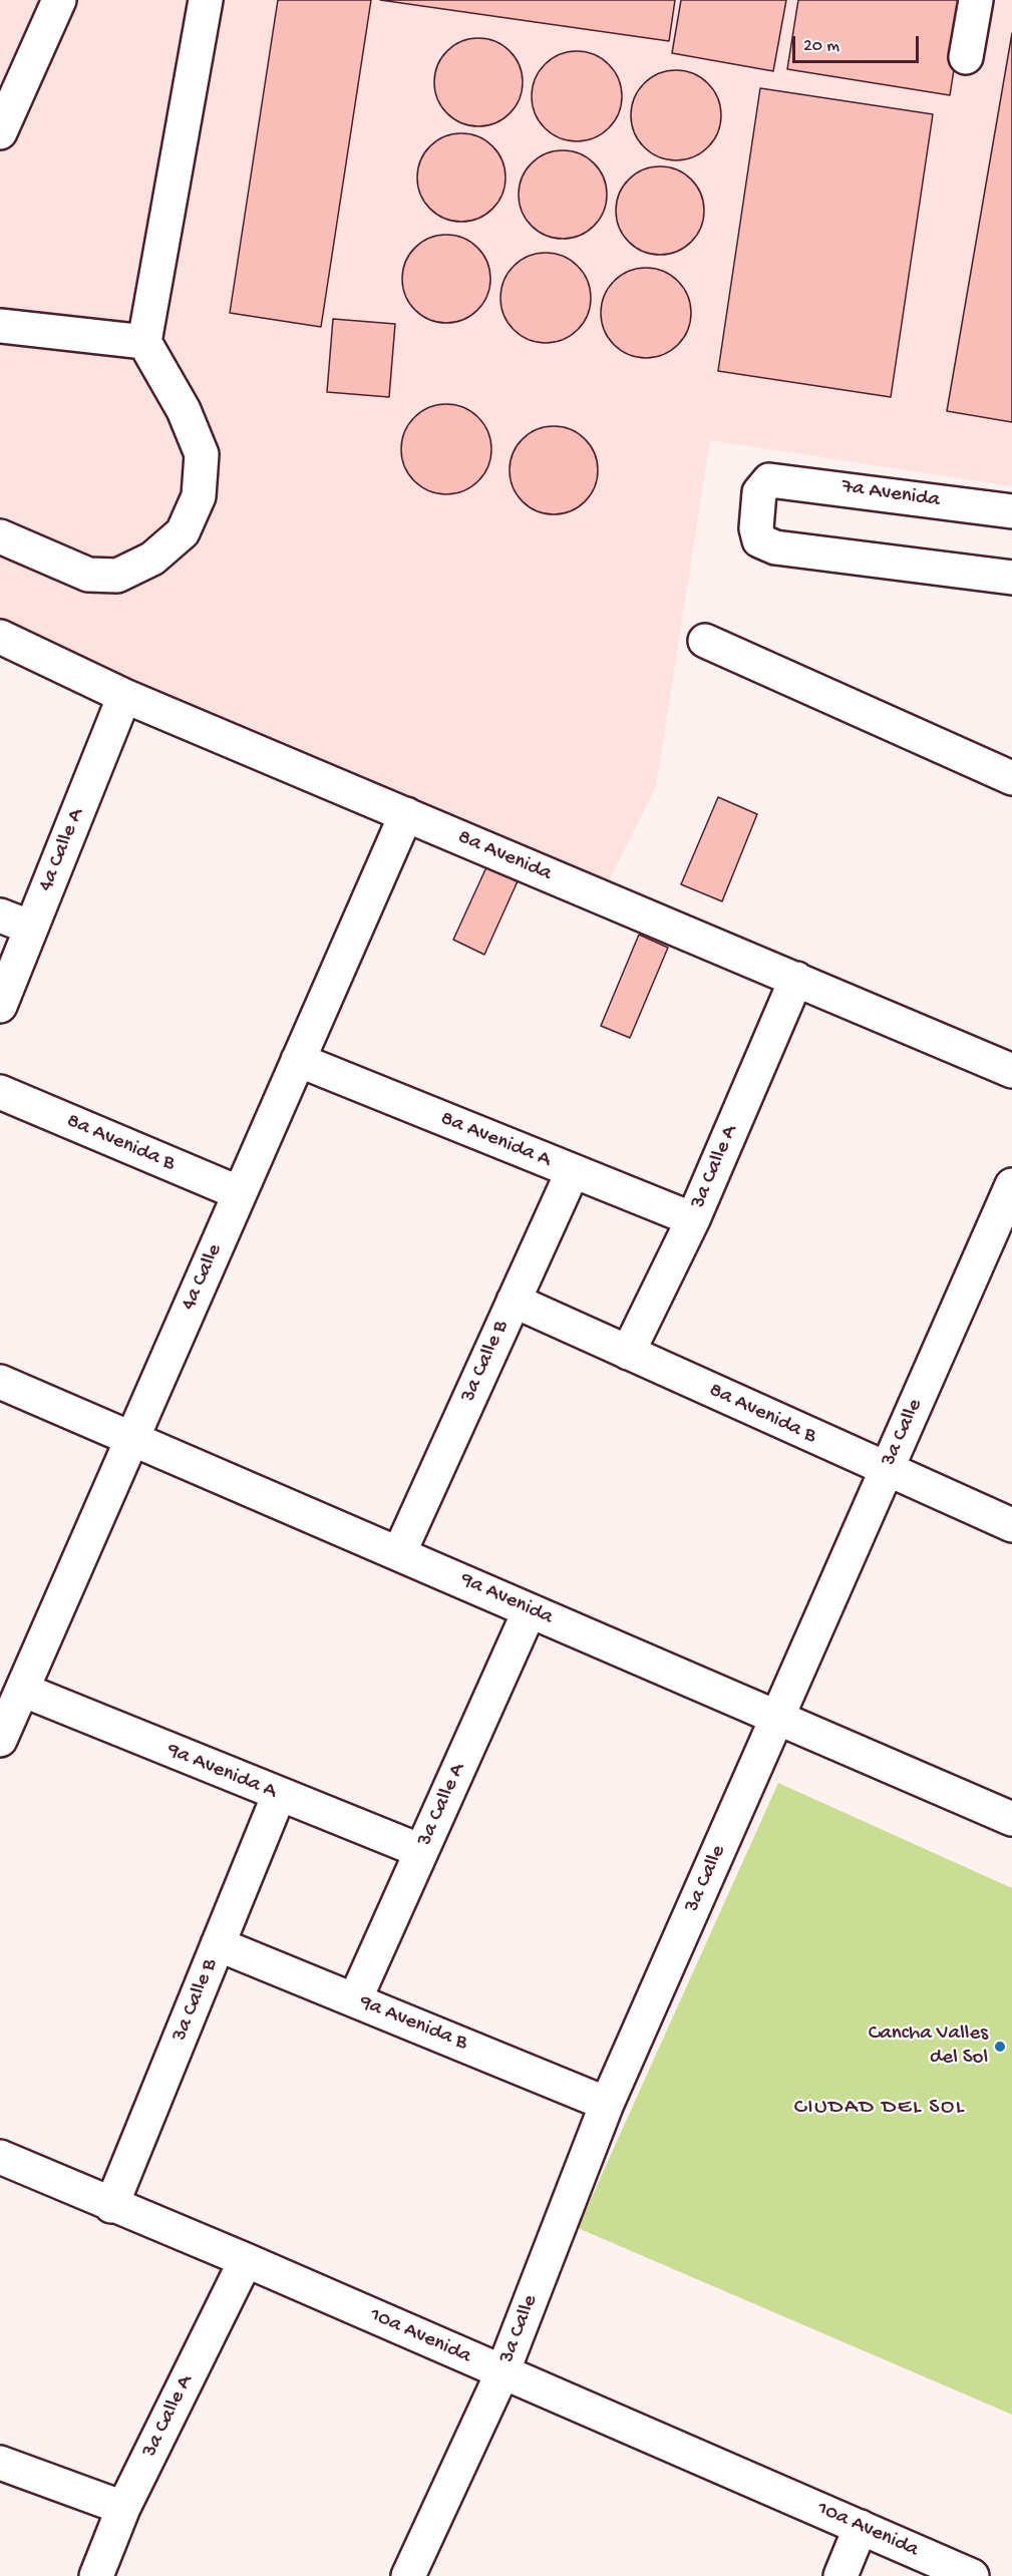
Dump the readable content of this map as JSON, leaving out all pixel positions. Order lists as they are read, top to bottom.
{
  "streets": {
    "street": [
      "7a Avenida",
      "4a Calle A",
      "8a Avenida",
      "8a Avenida A",
      "8a Avenida B",
      "3a Calle A",
      "4a Calle",
      "3a Calle B",
      "3a Calle",
      "9a Avenida",
      "9a Avenida A",
      "9a Avenida B",
      "10a Avenida"
    ]
  },
  "crossings": [
    ["4a Calle A", "8a Avenida"],
    ["8a Avenida", "3a Calle A"],
    ["8a Avenida", "4a Calle"],
    ["8a Avenida A", "3a Calle A"],
    ["8a Avenida A", "4a Calle"],
    ["8a Avenida A", "3a Calle B"],
    ["8a Avenida B", "3a Calle A"],
    ["8a Avenida B", "4a Calle"],
    ["8a Avenida B", "3a Calle B"],
    ["8a Avenida B", "3a Calle"],
    ["3a Calle A", "9a Avenida"],
    ["3a Calle A", "9a Avenida A"],
    ["3a Calle A", "9a Avenida B"],
    ["3a Calle A", "10a Avenida"],
    ["4a Calle", "9a Avenida"],
    ["4a Calle", "9a Avenida A"],
    ["3a Calle B", "9a Avenida"],
    ["3a Calle B", "9a Avenida A"],
    ["3a Calle B", "9a Avenida B"],
    ["3a Calle B", "10a Avenida"],
    ["3a Calle", "9a Avenida"],
    ["3a Calle", "9a Avenida B"],
    ["3a Calle", "10a Avenida"]
  ],
  "districts": ["CIUDAD DEL SOL"],
  "places": ["Cancha Valles del Sol"],
  "scale_bar": "20 m"
}
